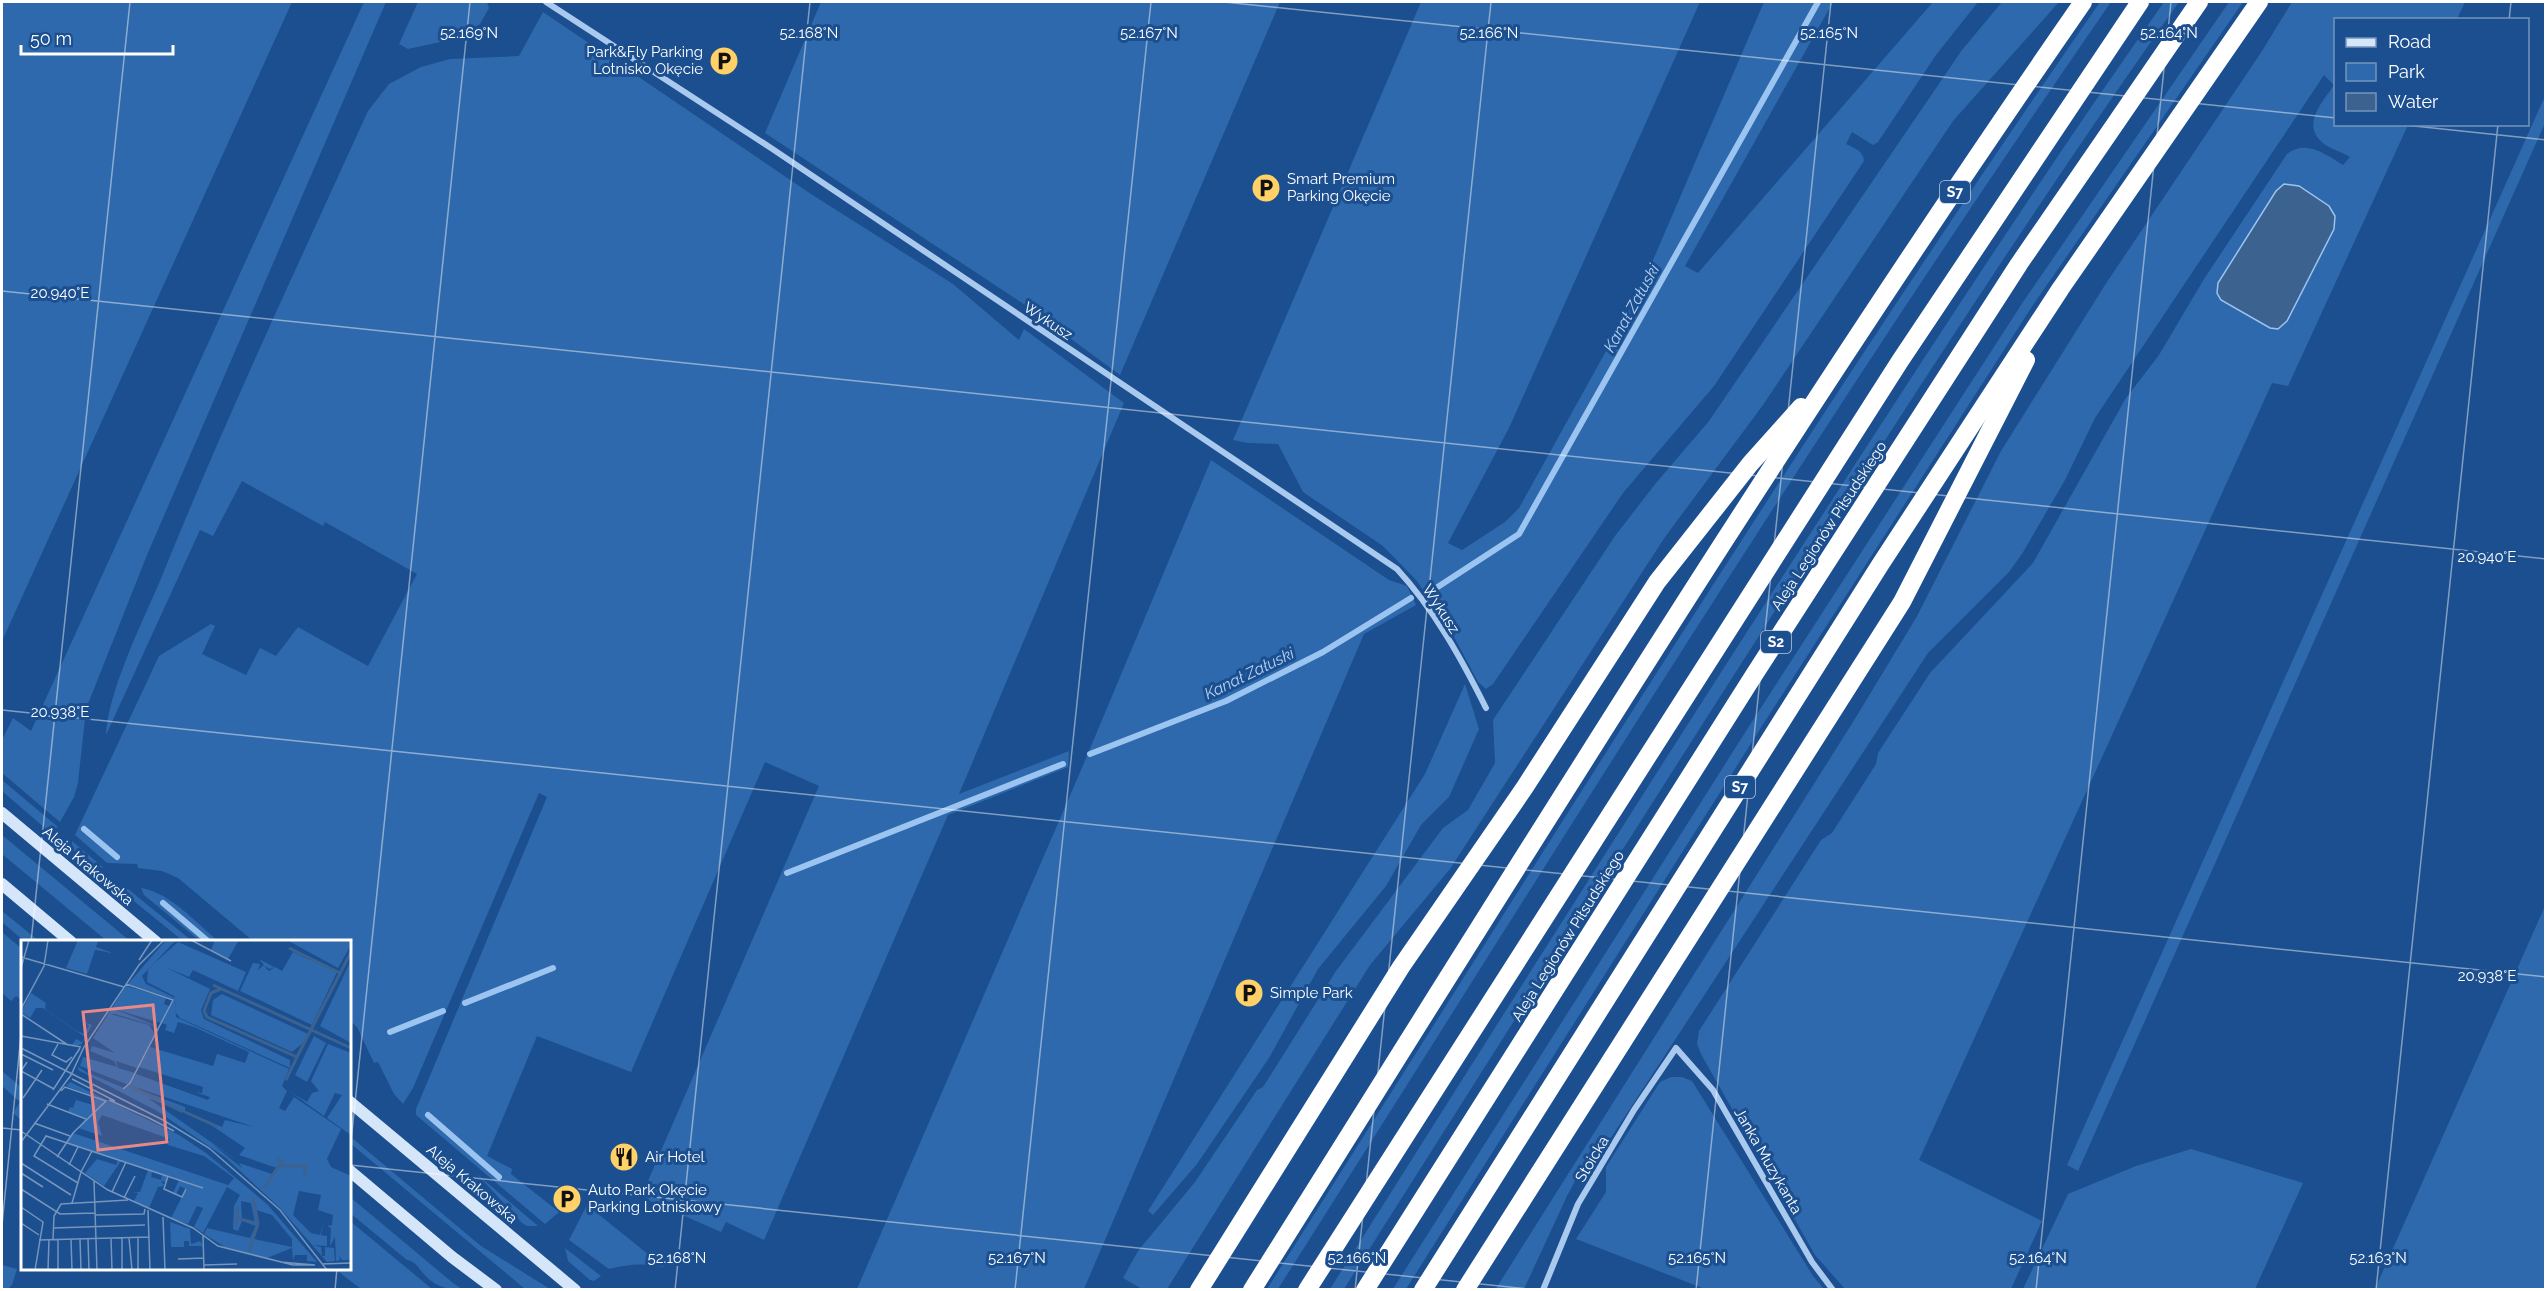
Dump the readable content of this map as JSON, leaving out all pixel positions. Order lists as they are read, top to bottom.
{
  "streets": {
    "highway": ["S7", "Aleja Legionów Piłsudskiego", "S2"],
    "main road": ["Aleja Krakowska"],
    "street": ["Wykusz", "Stoicka", "Janka Muzykanta"]
  },
  "crossings": [
    ["Stoicka", "Janka Muzykanta"]
  ],
  "water": ["Kanał Załuski"],
  "places": {
    "parking": [
      "Park&Fly Parking Lotnisko Okęcie",
      "Smart Premium Parking Okęcie",
      "Simple Park",
      "Auto Park Okęcie Parking Lotniskowy"
    ],
    "restaurant": ["Air Hotel"]
  },
  "legend": ["Road", "Park", "Water"],
  "scale_bar": "50 m",
  "coordinates": [
    "52.169°N",
    "52.168°N",
    "52.167°N",
    "52.166°N",
    "52.165°N",
    "52.164°N",
    "20.940°E",
    "20.938°E",
    "52.163°N"
  ]
}
